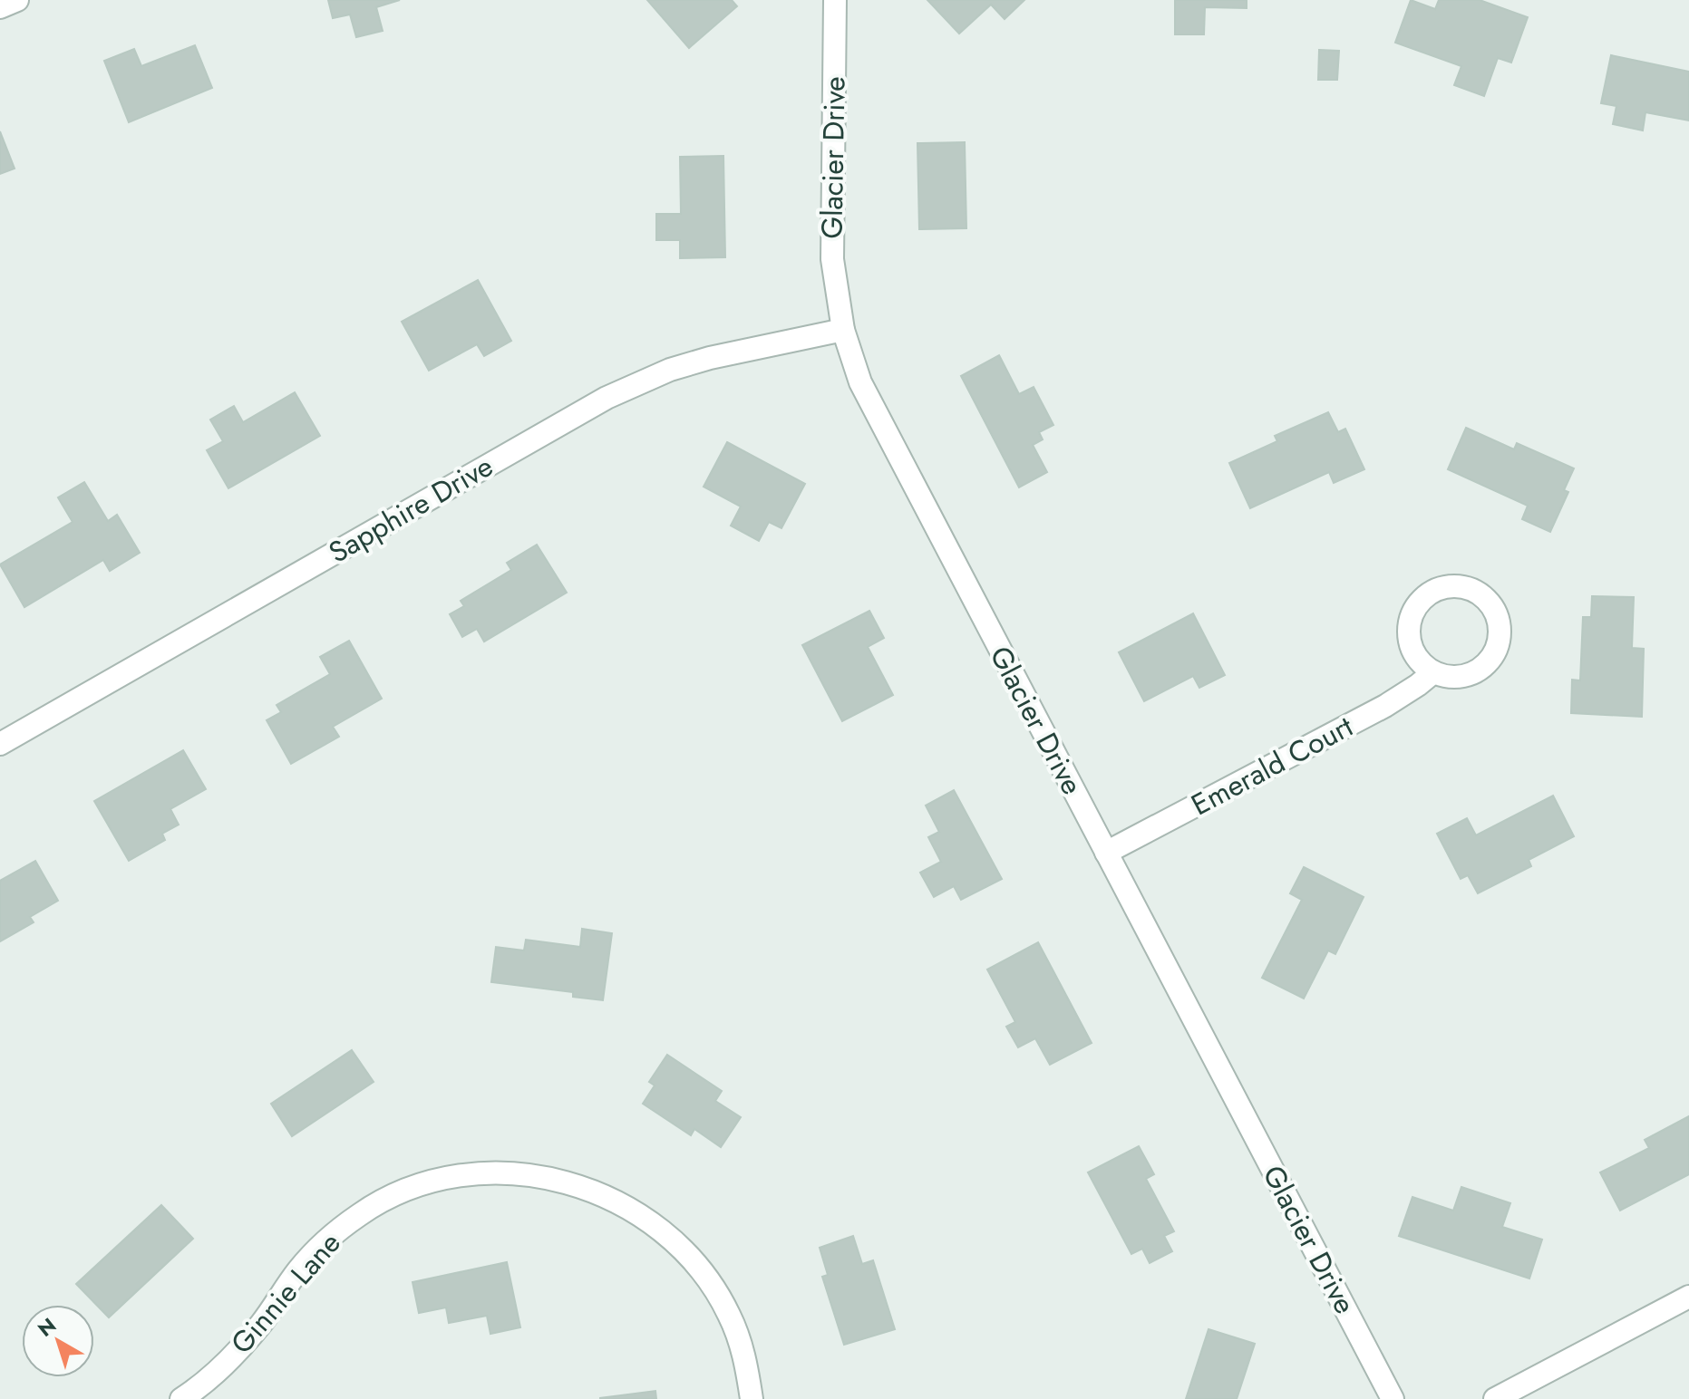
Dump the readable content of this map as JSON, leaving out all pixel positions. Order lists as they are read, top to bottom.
{
  "streets": {
    "street": [
      "Glacier Drive",
      "Sapphire Drive",
      "Emerald Court",
      "Ginnie Lane"
    ]
  },
  "crossings": [
    ["Glacier Drive", "Sapphire Drive"],
    ["Glacier Drive", "Emerald Court"]
  ],
  "north": "top left"
}
